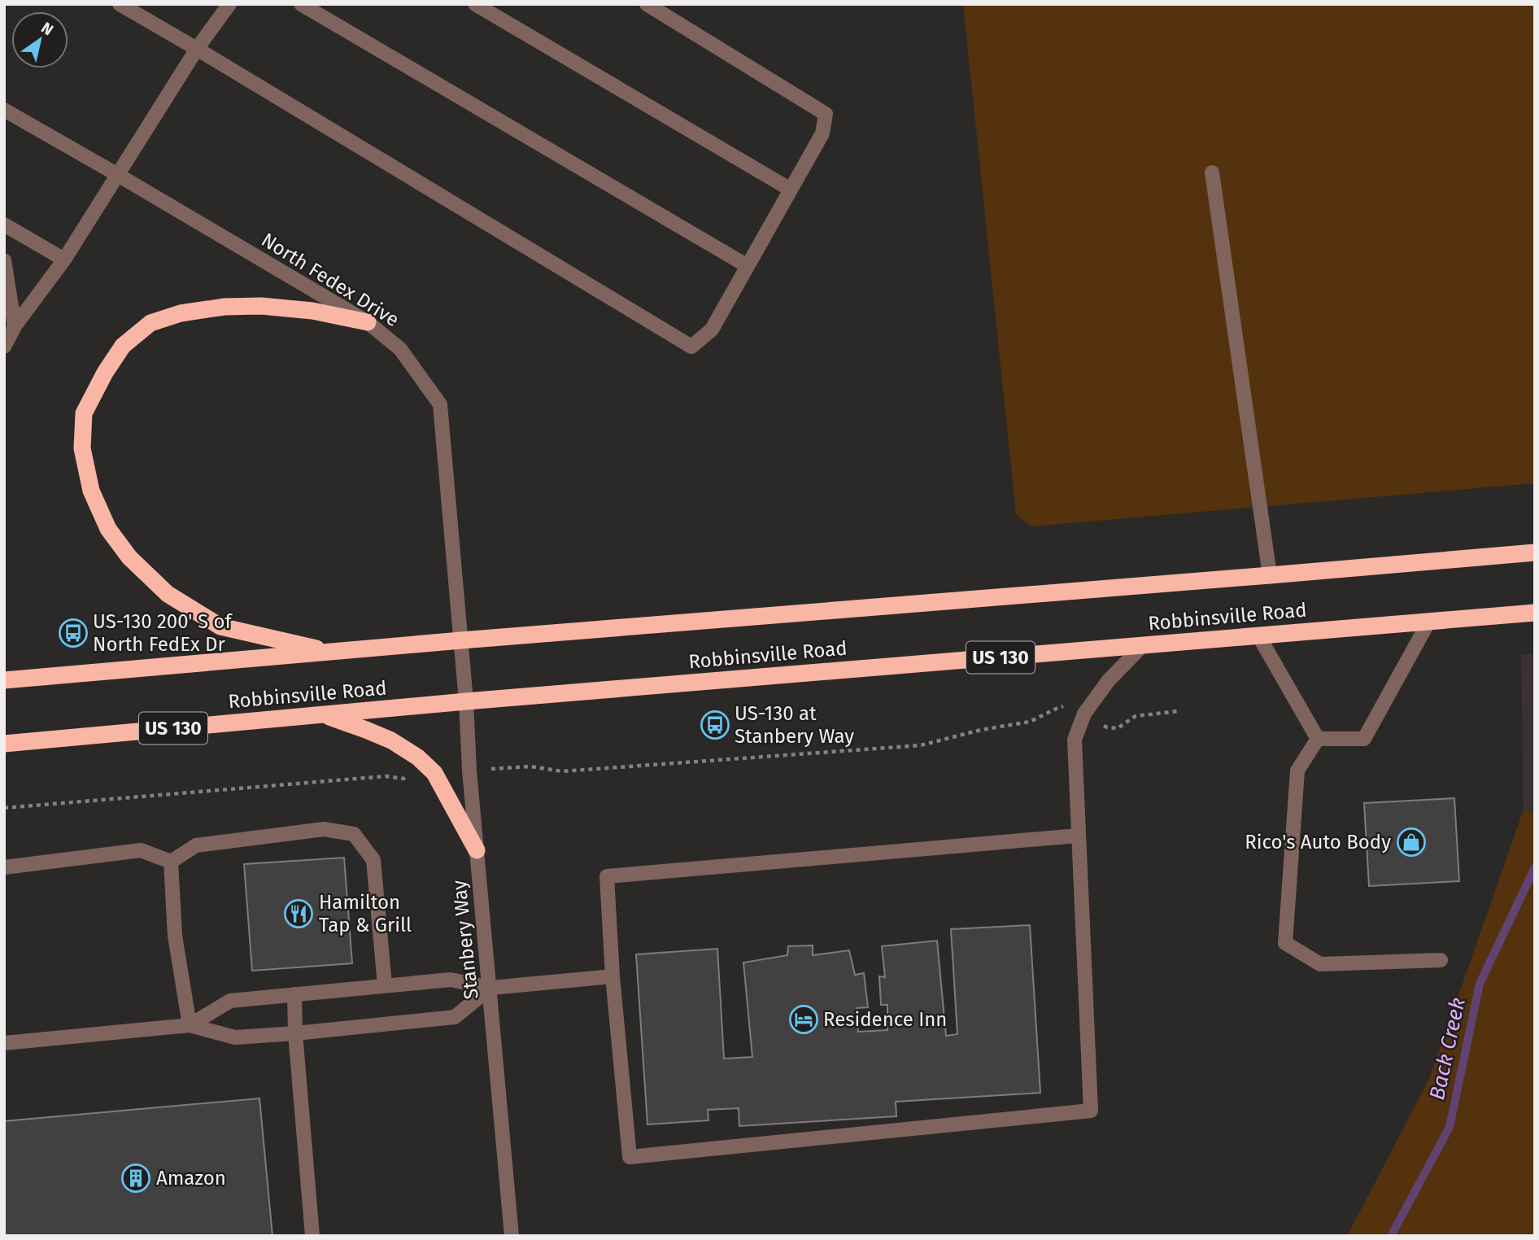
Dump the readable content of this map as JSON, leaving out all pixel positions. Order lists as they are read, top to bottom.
{
  "streets": {
    "highway": ["Robbinsville Road", "US 130"],
    "street": ["North Fedex Drive", "Stanbery Way"]
  },
  "crossings": [
    ["North Fedex Drive", "Robbinsville Road"],
    ["North Fedex Drive", "Stanbery Way"],
    ["Robbinsville Road", "Stanbery Way"]
  ],
  "water": ["Back Creek"],
  "places": {
    "bus stop": ["US-130 200' S of North FedEx Dr", "US-130 at Stanbery Way"],
    "shop": ["Rico's Auto Body"],
    "restaurant": ["Hamilton Tap & Grill"],
    "hotel": ["Residence Inn"],
    "building": ["Amazon"]
  },
  "north": "top right"
}
